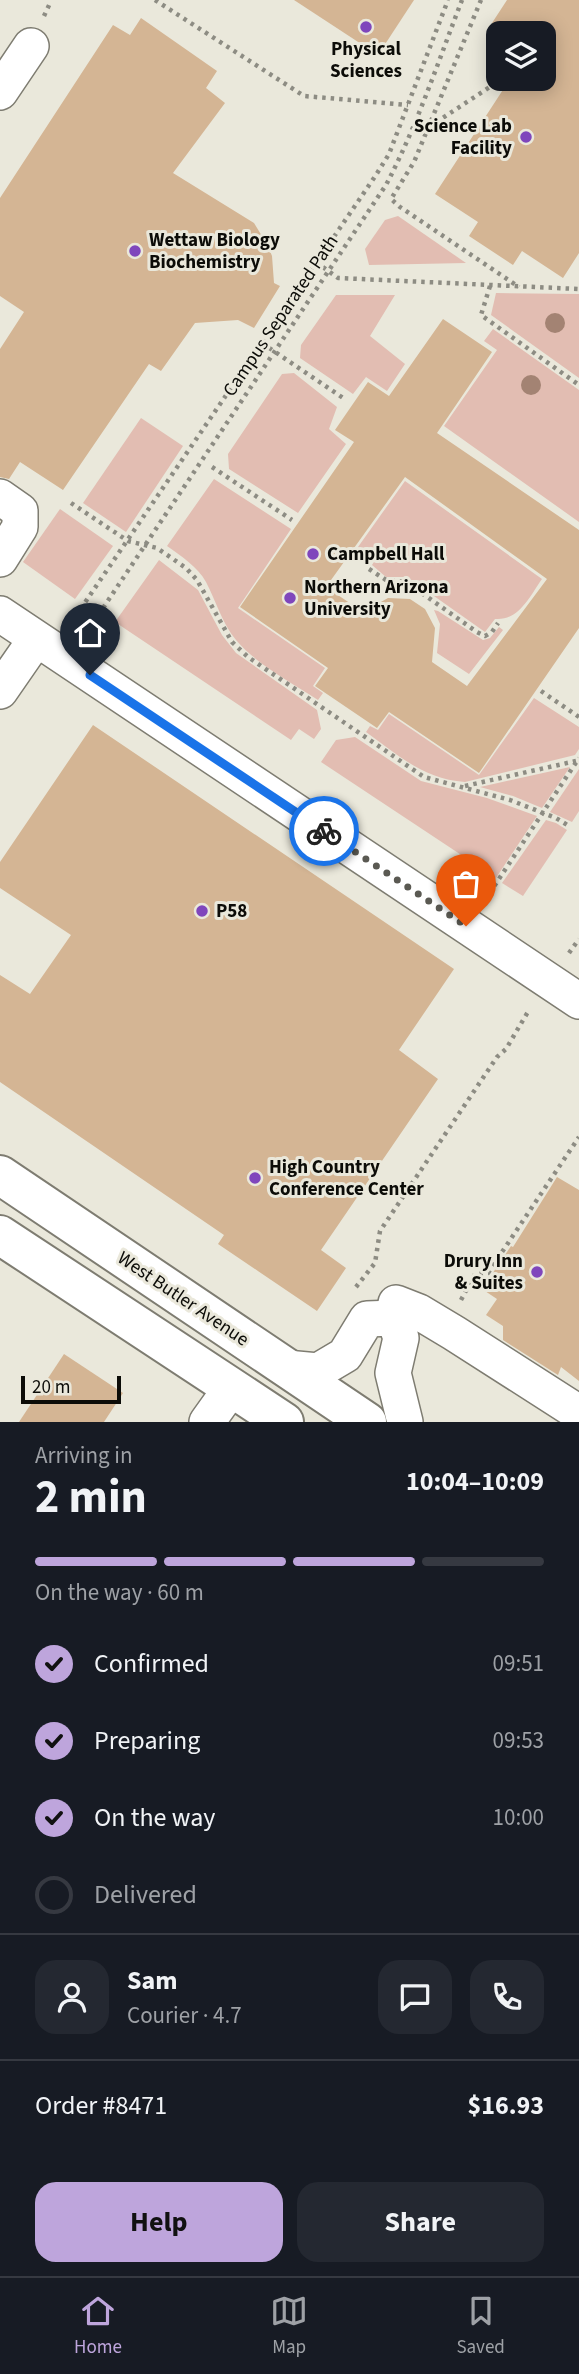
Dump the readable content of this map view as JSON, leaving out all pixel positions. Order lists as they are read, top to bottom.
{
  "streets": {
    "main road": ["West Butler Avenue"],
    "path": ["Campus Separated Path"]
  },
  "places": [
    "Physical Sciences",
    "Science Lab Facility",
    "Wettaw Biology Biochemistry",
    "Campbell Hall",
    "Northern Arizona University",
    "P58",
    "High Country Conference Center",
    "Drury Inn & Suites"
  ],
  "scale_bar": "20 m",
  "page": {
    "scale": "20 m",
    "heading": ["2 min", "Arriving in", "10:04–10:09"],
    "panel": [
      "Sam",
      "Courier · 4.7",
      "Order #8471",
      "$16.93"
    ],
    "bar": "On the way · 60 m",
    "list": [
      ["Confirmed", "09:51"],
      ["Preparing", "09:53"],
      ["On the way", "10:00"],
      "Delivered"
    ],
    "buttons": ["Help", "Share"],
    "tabs": ["Home", "Map", "Saved"]
  }
}
